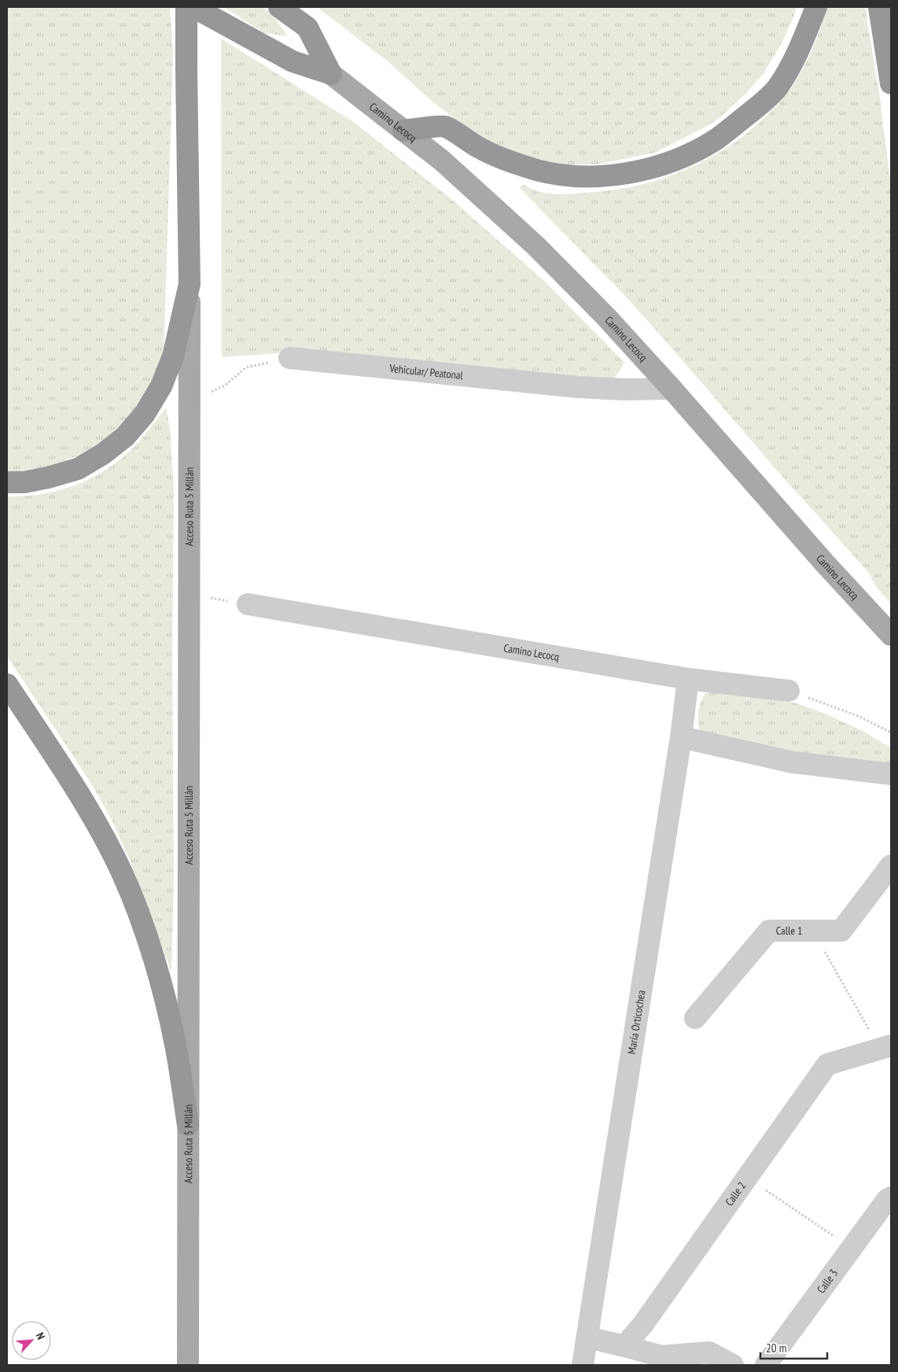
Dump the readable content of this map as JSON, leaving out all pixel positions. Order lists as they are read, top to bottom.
{
  "streets": {
    "main road": ["Camino Lecocq", "Acceso Ruta 5 Millán"],
    "street": [
      "Vehicular/ Peatonal",
      "Calle 1",
      "María Orticochea",
      "Calle 2",
      "Calle 3"
    ]
  },
  "crossings": [
    ["Camino Lecocq", "Vehicular/ Peatonal"],
    ["Camino Lecocq", "María Orticochea"]
  ],
  "scale_bar": "20 m",
  "north": "top right"
}
